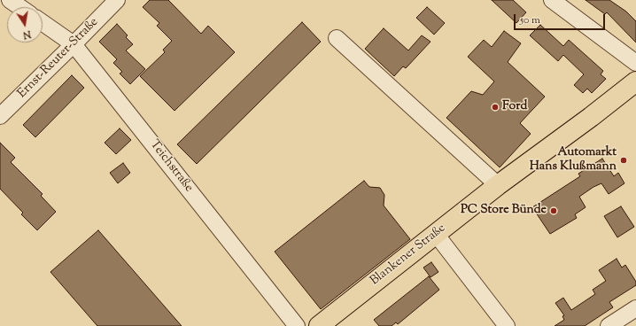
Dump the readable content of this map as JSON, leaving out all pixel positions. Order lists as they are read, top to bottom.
{
  "streets": {
    "main road": ["Blankener Straße"],
    "street": ["Ernst-Reuter-Straße", "Teichstraße"]
  },
  "crossings": [
    ["Ernst-Reuter-Straße", "Teichstraße"]
  ],
  "places": ["Ford", "Automarkt Hans Klußmann", "PC Store Bünde"],
  "scale_bar": "50 m",
  "north": "bottom"
}
